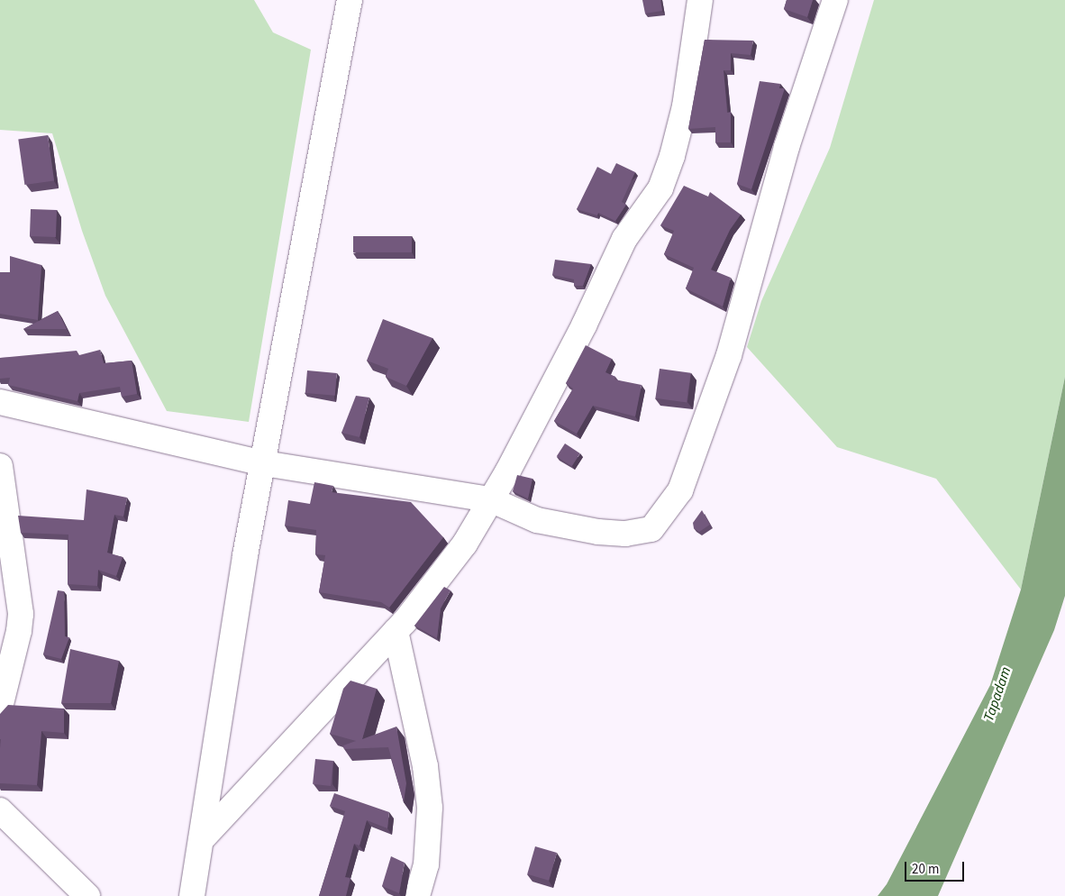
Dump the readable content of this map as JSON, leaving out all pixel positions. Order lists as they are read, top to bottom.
{
  "water": ["Tapadam"],
  "scale_bar": "20 m"
}
